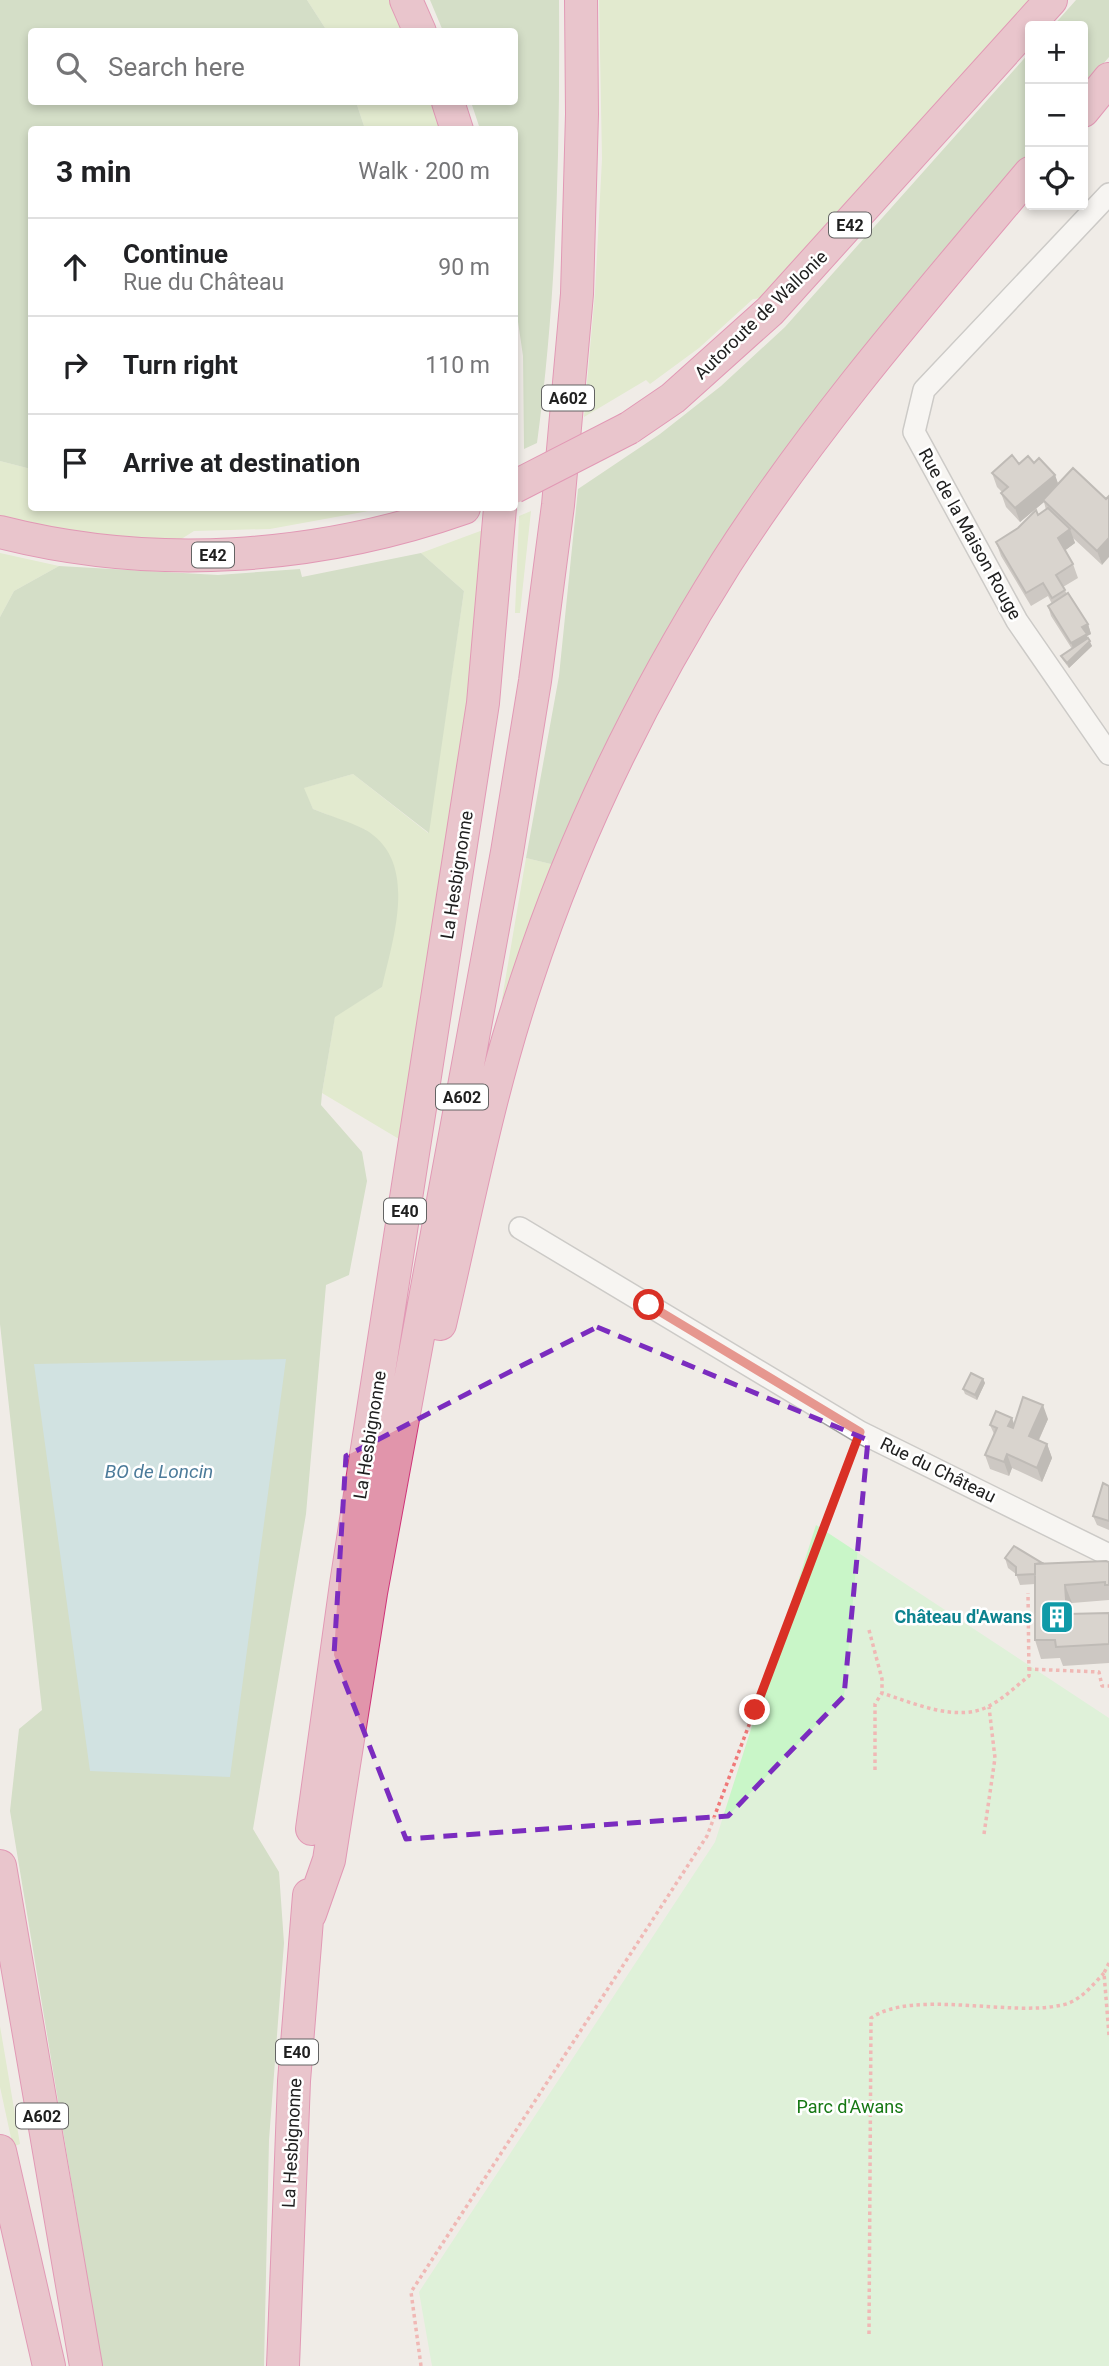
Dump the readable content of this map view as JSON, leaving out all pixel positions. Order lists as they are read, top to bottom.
{
  "streets": {
    "highway": [
      "E42",
      "Autoroute de Wallonie",
      "A602",
      "La Hesbignonne",
      "E40"
    ],
    "street": ["Rue de la Maison Rouge", "Rue du Château"]
  },
  "water": ["BO de Loncin"],
  "parks": ["Parc d'Awans"],
  "places": {
    "building": ["Château d'Awans"]
  },
  "page": {
    "map_buttons": ["+", "−"],
    "search": "Search here",
    "heading": ["3 min", "Walk · 200 m"],
    "list": [
      ["Continue", "Rue du Château", "90 m"],
      ["Turn right", "110 m"],
      "Arrive at destination"
    ]
  }
}
